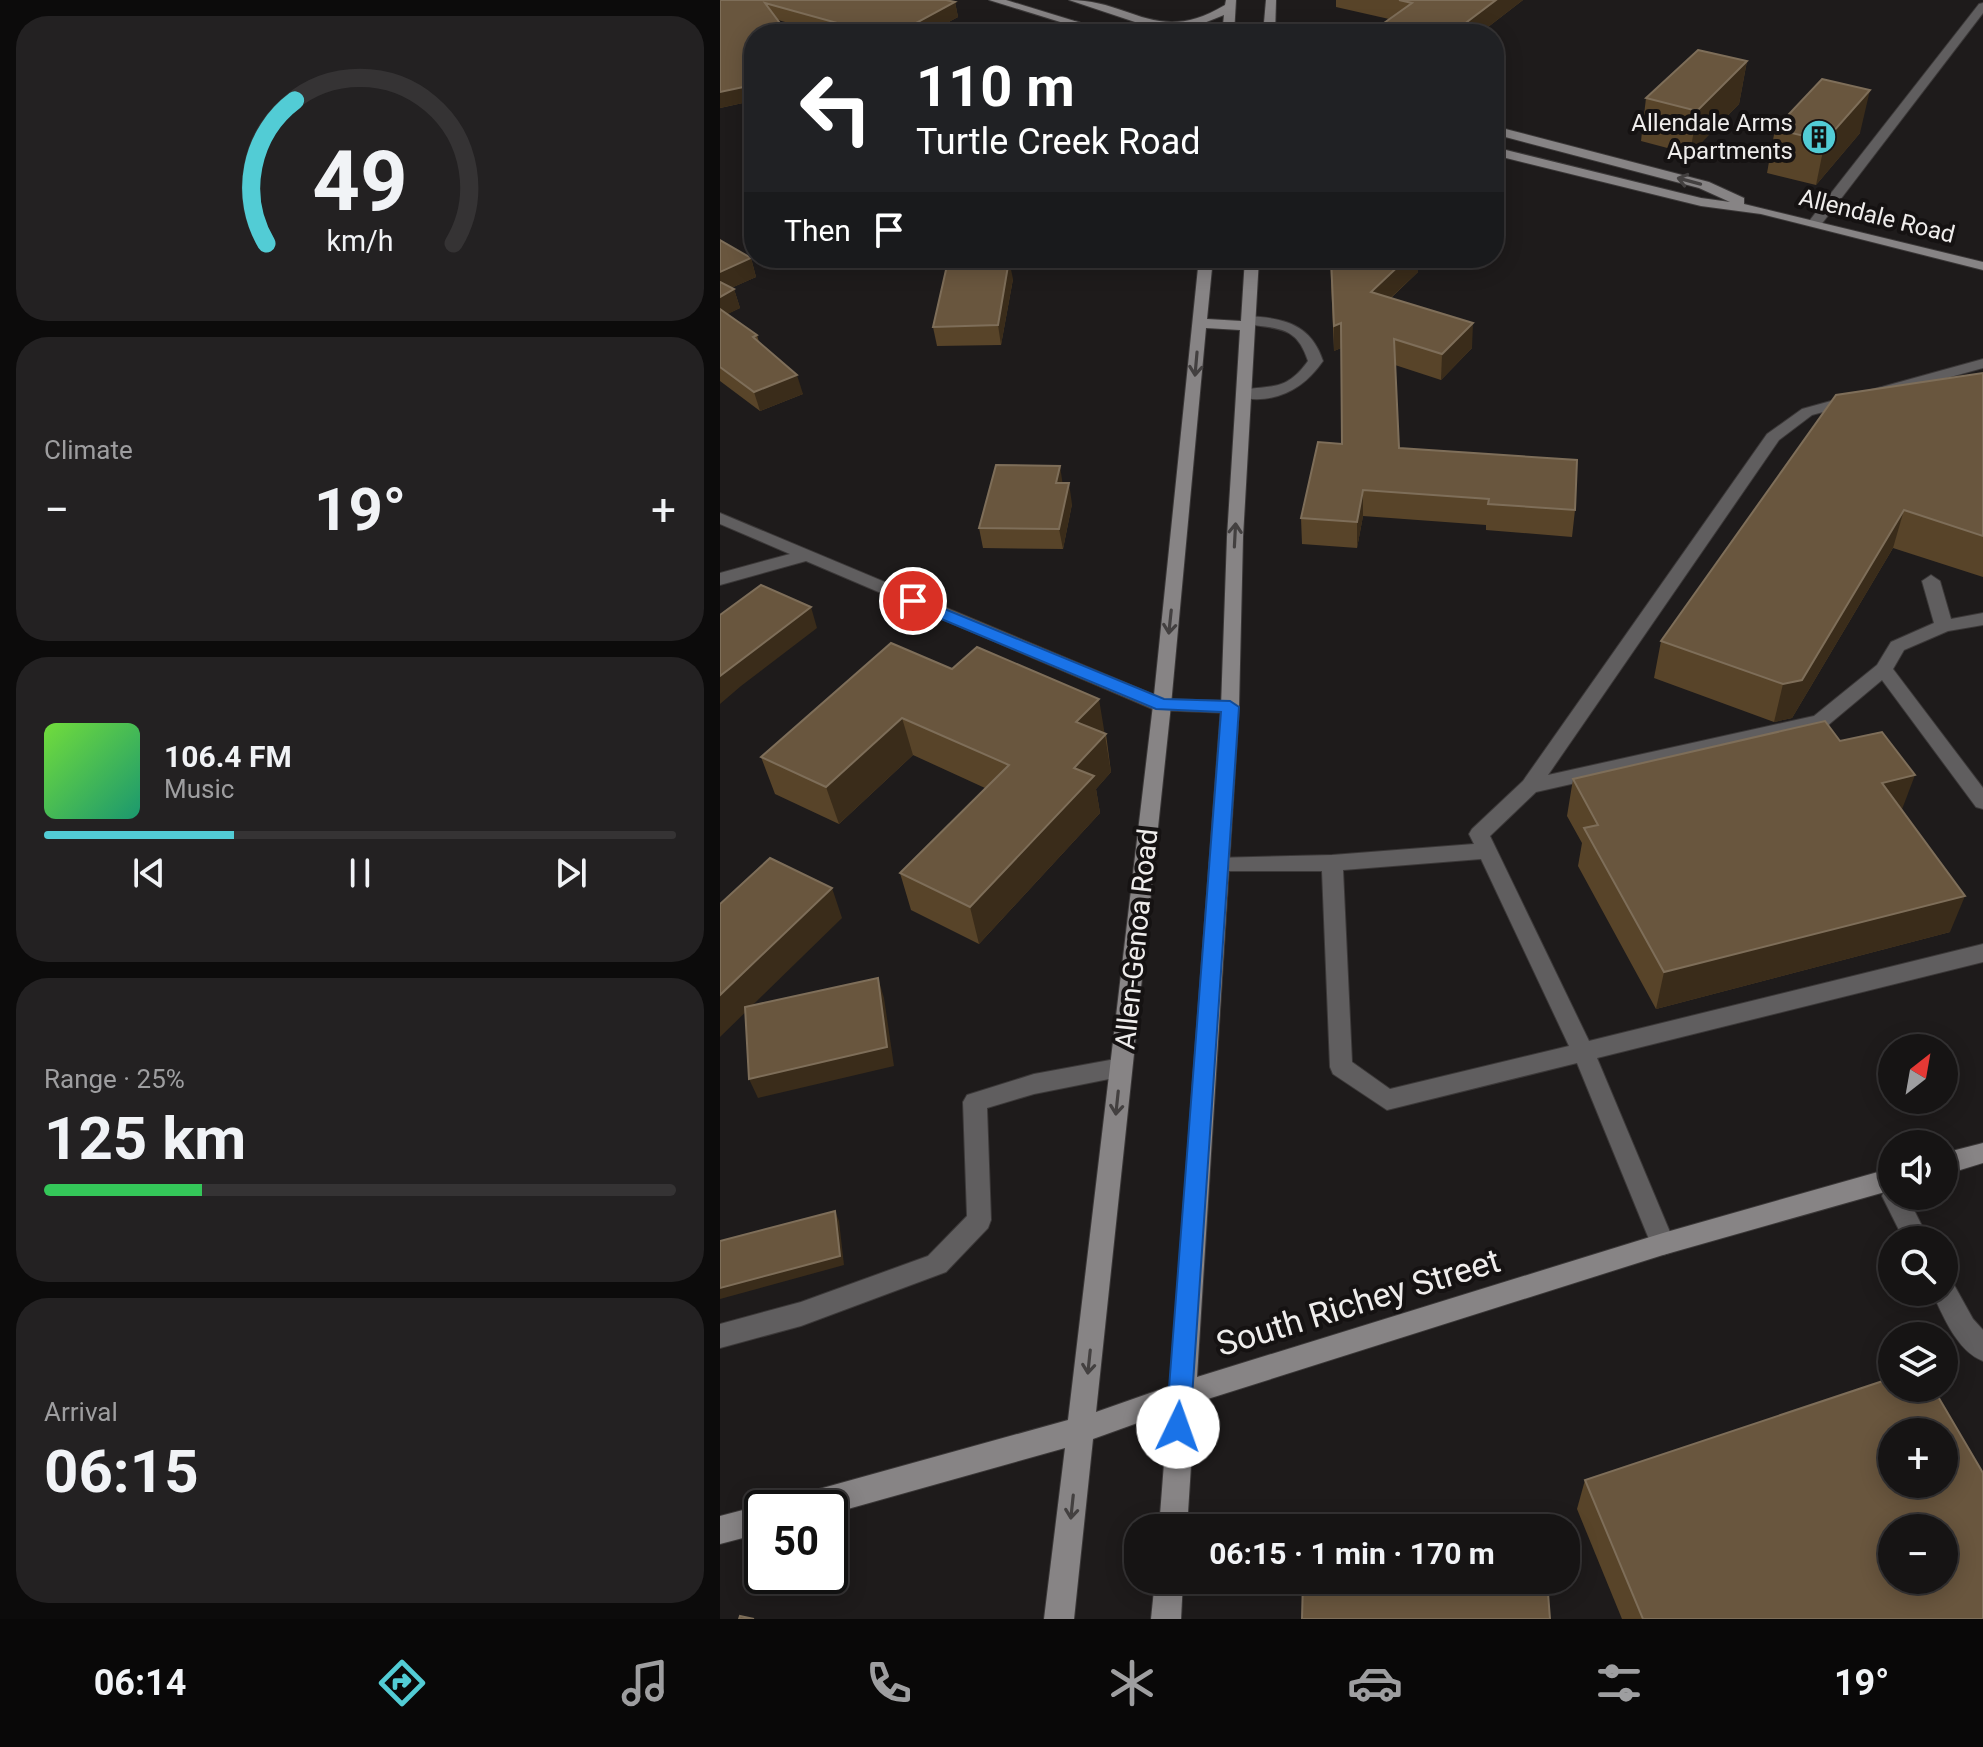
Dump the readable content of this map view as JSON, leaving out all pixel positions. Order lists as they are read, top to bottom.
{
  "streets": {
    "main road": ["Allendale Road", "Allen-Genoa Road", "South Richey Street"]
  },
  "crossings": [
    ["Allen-Genoa Road", "South Richey Street"]
  ],
  "places": {
    "building": ["Allendale Arms Apartments"]
  },
  "north": "top right",
  "page": {
    "turn": ["110 m", "Turtle Creek Road"],
    "then": "Then",
    "tile": [
      "Climate",
      ["Range · 25%", "125 km"],
      ["Arrival", "06:15"]
    ],
    "heat": ["−", "19°", "+"],
    "song": ["106.4 FM", "Music"],
    "map_buttons": ["+", "−"],
    "limit": "50",
    "trip": "06:15 · 1 min · 170 m",
    "tabs": ["06:14", "19°"],
    "gauge": ["49", "km/h"]
  }
}
